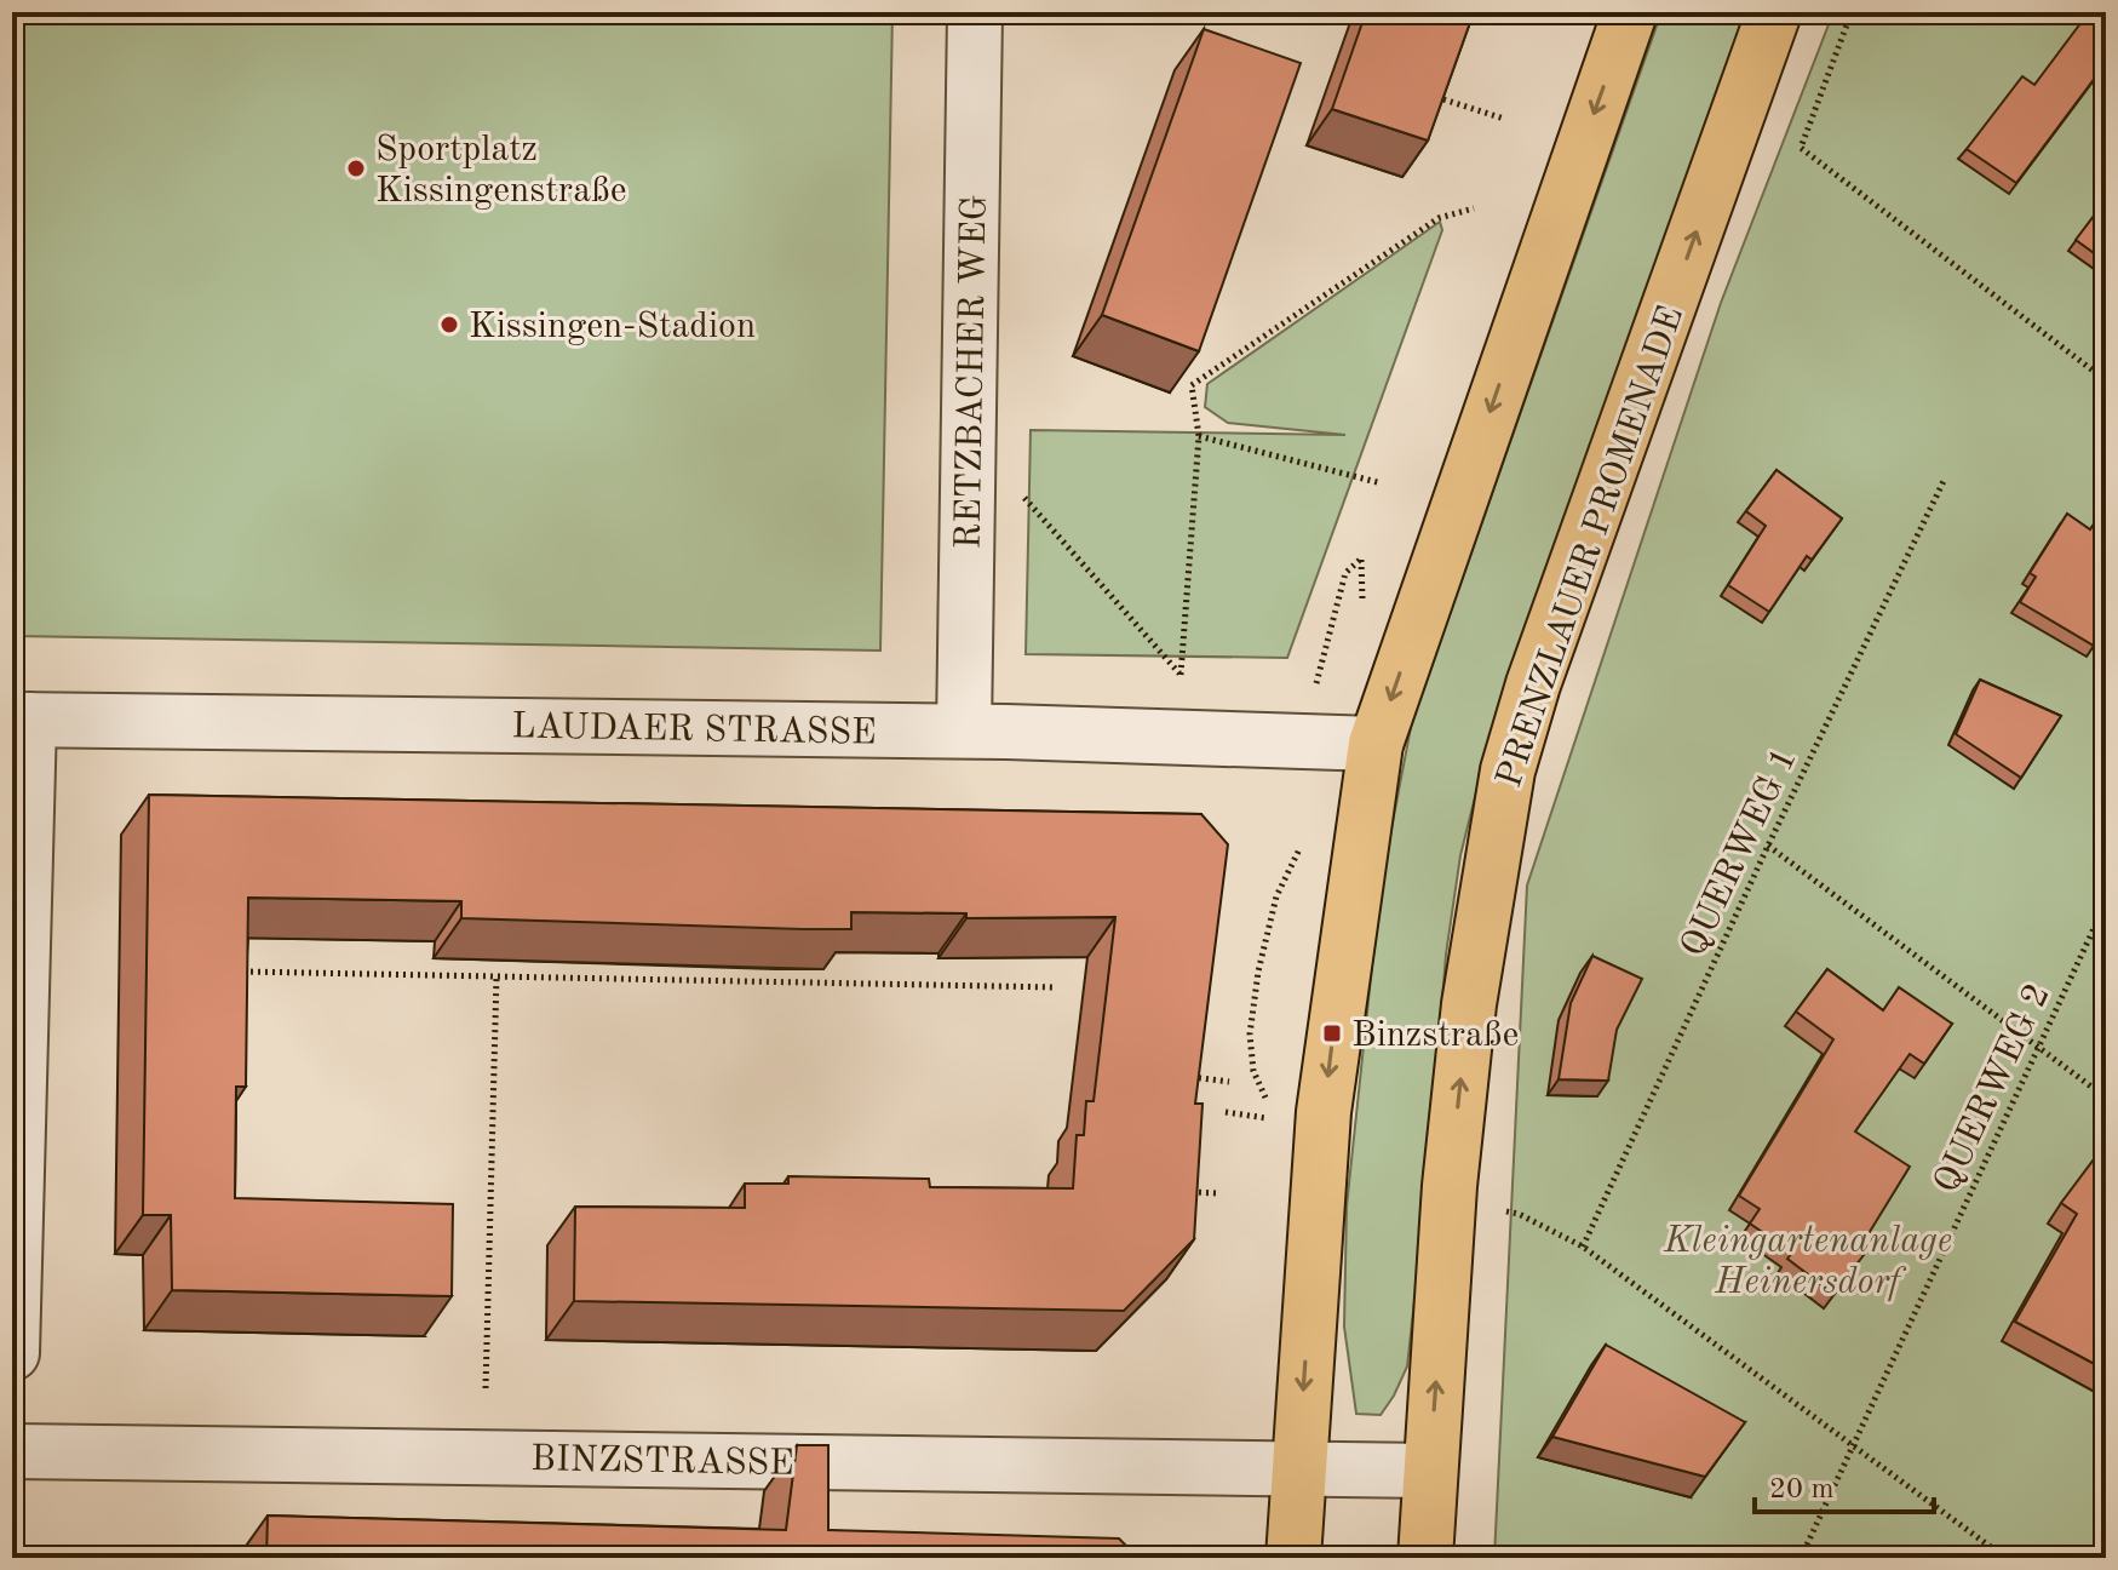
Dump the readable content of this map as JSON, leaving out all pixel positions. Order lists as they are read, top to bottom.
{
  "streets": {
    "main road": ["PRENZLAUER PROMENADE"],
    "street": ["RETZBACHER WEG", "LAUDAER STRASSE", "BINZSTRASSE"],
    "path": ["QUERWEG 1", "QUERWEG 2"]
  },
  "crossings": [
    ["RETZBACHER WEG", "LAUDAER STRASSE"],
    ["PRENZLAUER PROMENADE", "BINZSTRASSE"]
  ],
  "parks": ["Kleingartenanlage Heinersdorf"],
  "places": {
    "other": ["Sportplatz Kissingenstraße", "Kissingen-Stadion"],
    "transit": ["Binzstraße"]
  },
  "scale_bar": "20 m"
}
